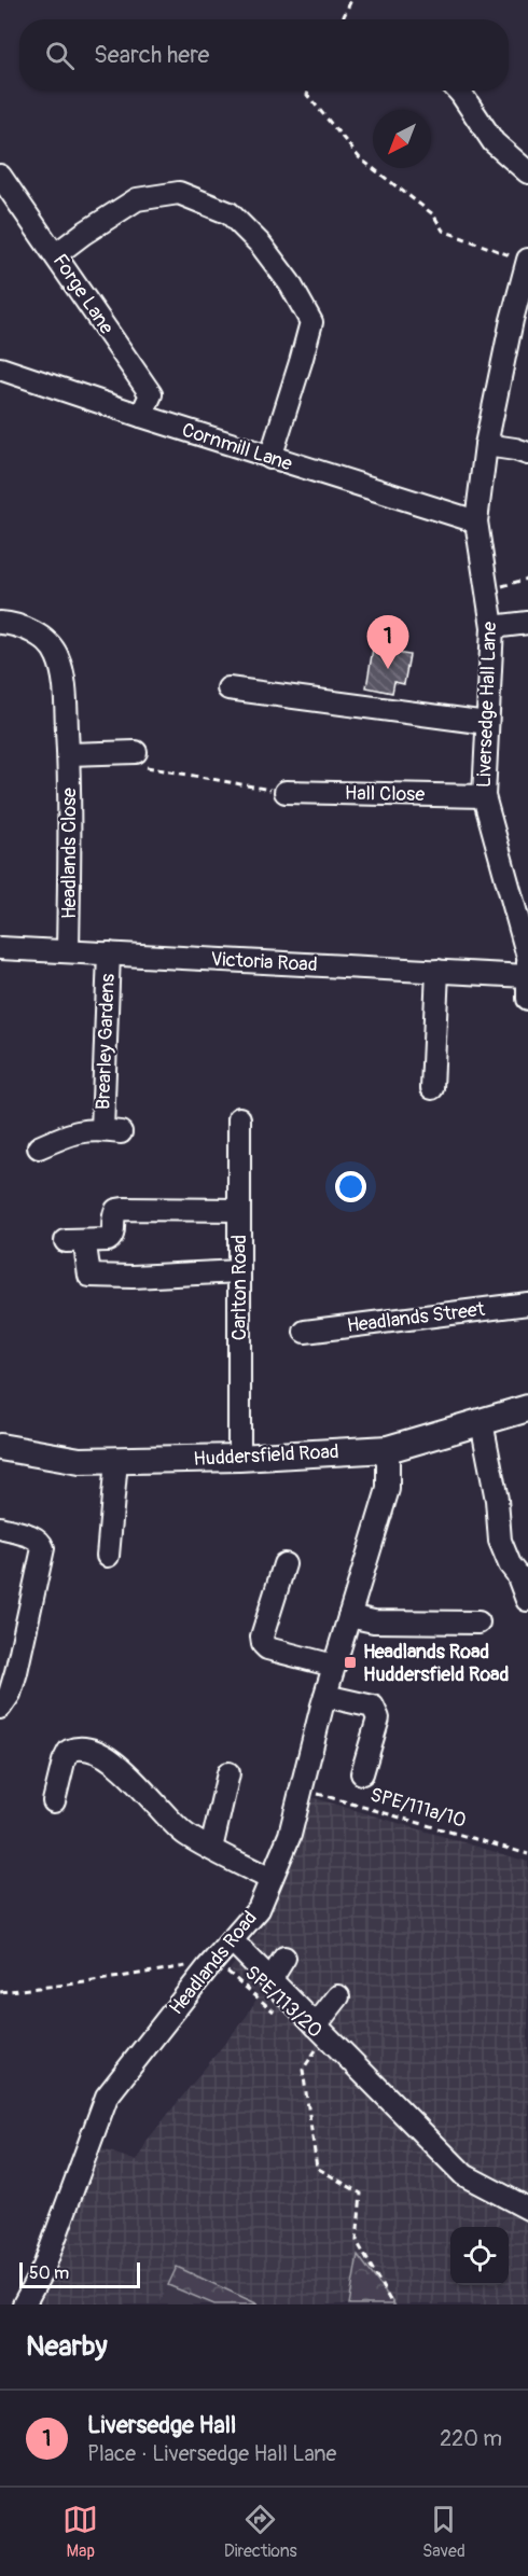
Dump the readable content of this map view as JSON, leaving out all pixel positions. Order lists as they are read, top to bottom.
{
  "streets": {
    "main road": ["Huddersfield Road"],
    "street": [
      "Forge Lane",
      "Cornmill Lane",
      "Liversedge Hall Lane",
      "Hall Close",
      "Headlands Close",
      "Victoria Road",
      "Brearley Gardens",
      "Carlton Road",
      "Headlands Street",
      "Headlands Road"
    ],
    "path": ["SPE/111a/10", "SPE/113/20"]
  },
  "crossings": [
    ["Forge Lane", "Cornmill Lane"],
    ["Cornmill Lane", "Liversedge Hall Lane"],
    ["Liversedge Hall Lane", "Hall Close"],
    ["Liversedge Hall Lane", "Victoria Road"],
    ["Headlands Close", "Victoria Road"],
    ["Victoria Road", "Brearley Gardens"],
    ["Carlton Road", "Huddersfield Road"],
    ["Huddersfield Road", "Headlands Road"],
    ["SPE/111a/10", "Headlands Road"],
    ["Headlands Road", "SPE/113/20"]
  ],
  "places": {
    "transit": ["Headlands Road Huddersfield Road"]
  },
  "scale_bar": "50 m",
  "north": "bottom left",
  "page": {
    "search": "Search here",
    "pins": "1",
    "scale": "50 m",
    "heading": "Nearby",
    "list": [
      {
        "mark": "1",
        "name": "Liversedge Hall",
        "note": "Place · Liversedge Hall Lane",
        "value": "220 m"
      }
    ],
    "nav": ["Map", "Directions", "Saved"]
  }
}
